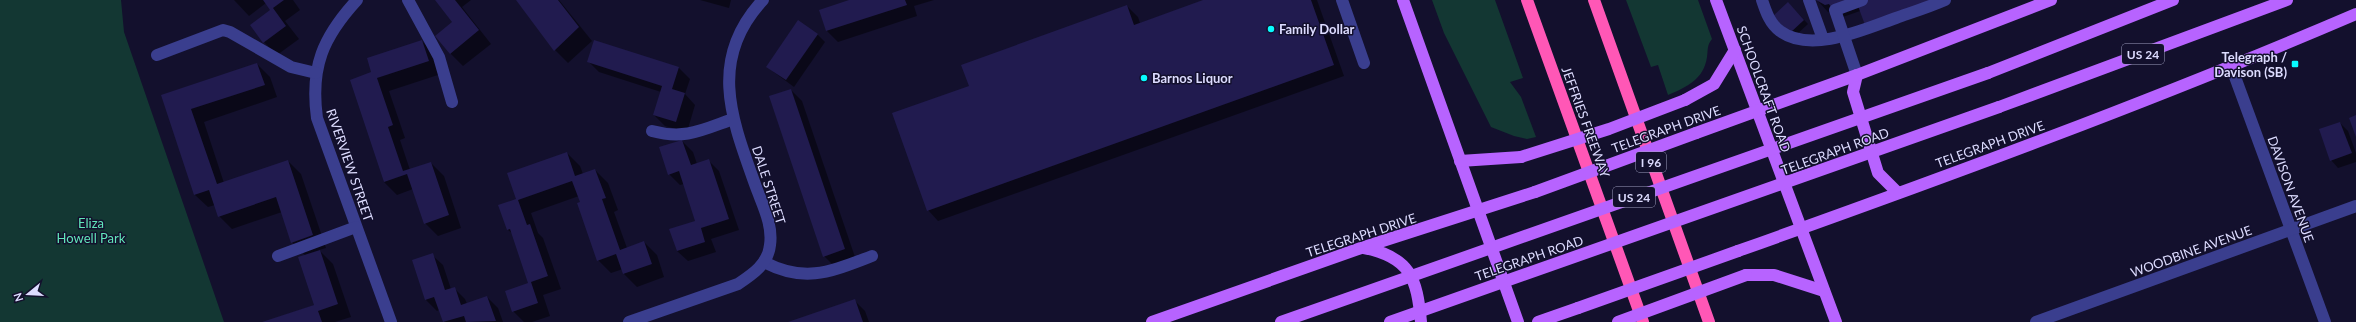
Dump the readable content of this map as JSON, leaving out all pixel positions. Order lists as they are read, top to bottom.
{
  "streets": {
    "highway": ["JEFFRIES FREEWAY", "I 96"],
    "main road": [
      "US 24",
      "SCHOOLCRAFT ROAD",
      "TELEGRAPH DRIVE",
      "TELEGRAPH ROAD"
    ],
    "street": [
      "RIVERVIEW STREET",
      "DALE STREET",
      "DAVISON AVENUE",
      "WOODBINE AVENUE"
    ]
  },
  "crossings": [
    ["SCHOOLCRAFT ROAD", "TELEGRAPH DRIVE"],
    ["TELEGRAPH DRIVE", "DAVISON AVENUE"],
    ["DAVISON AVENUE", "WOODBINE AVENUE"]
  ],
  "parks": ["Eliza Howell Park"],
  "places": {
    "other": ["Family Dollar", "Barnos Liquor"],
    "transit": ["Telegraph / Davison (SB)"]
  },
  "north": "left"
}
